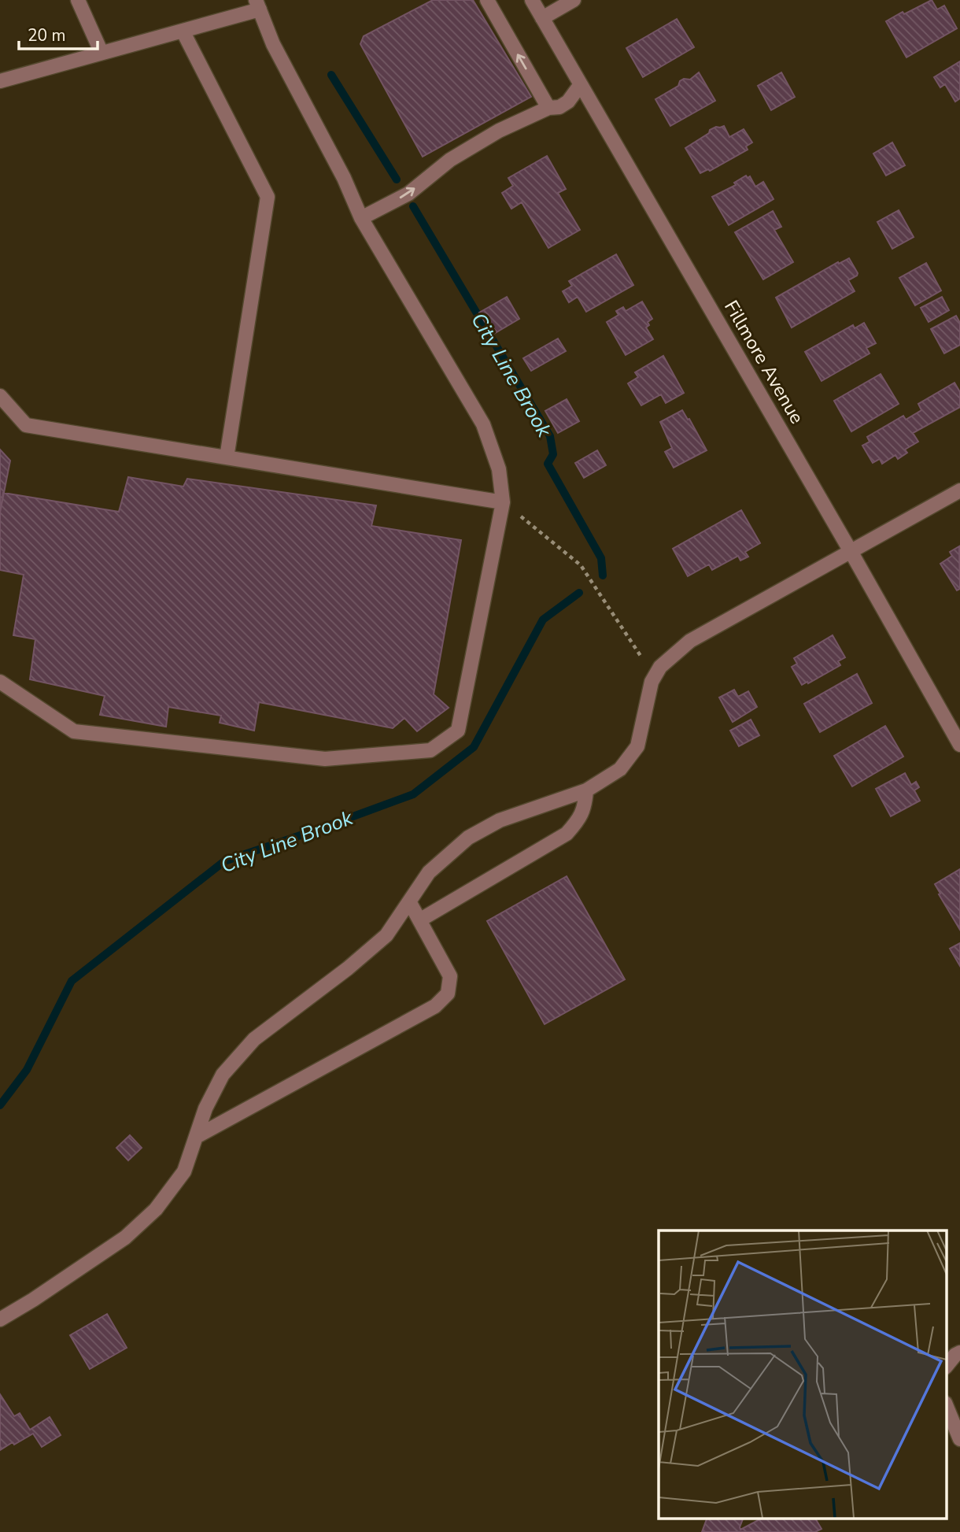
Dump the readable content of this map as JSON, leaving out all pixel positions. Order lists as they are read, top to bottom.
{
  "streets": {
    "street": ["Fillmore Avenue"]
  },
  "water": ["City Line Brook"],
  "scale_bar": "20 m"
}
